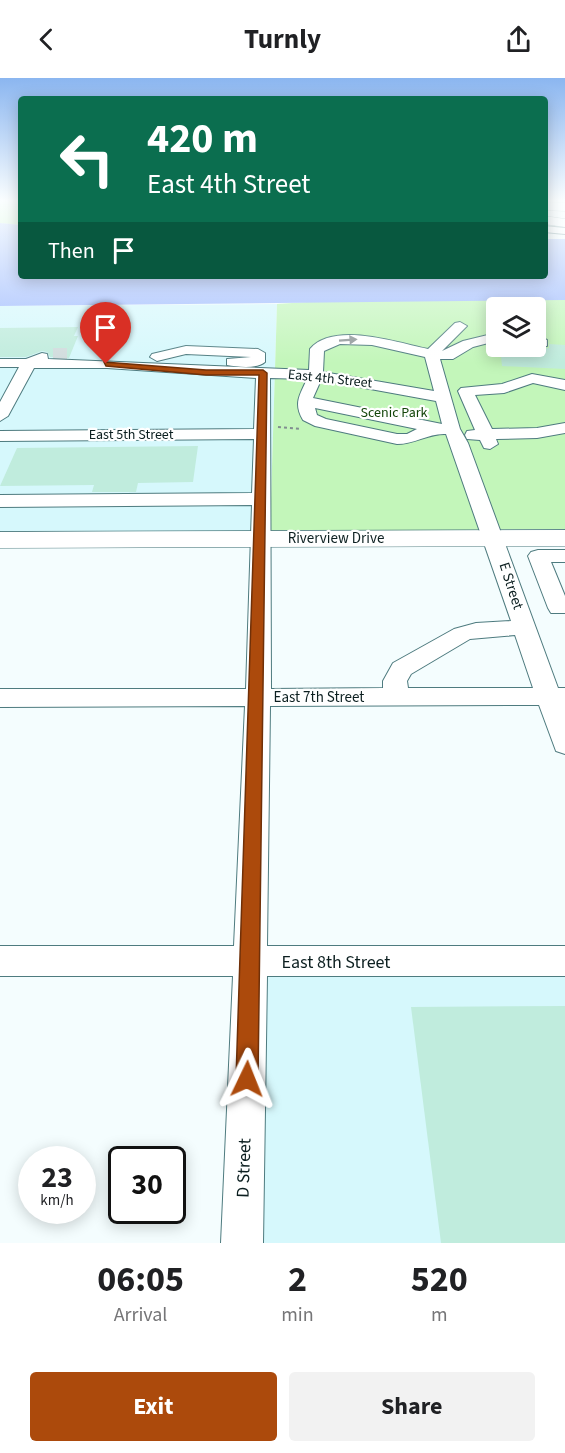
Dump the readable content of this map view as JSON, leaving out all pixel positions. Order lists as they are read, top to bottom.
{
  "streets": {
    "main road": ["Riverview Drive"],
    "street": [
      "East 4th Street",
      "East 5th Street",
      "E Street",
      "East 7th Street",
      "East 8th Street",
      "D Street"
    ]
  },
  "crossings": [
    ["East 4th Street", "E Street"],
    ["East 4th Street", "D Street"],
    ["East 5th Street", "D Street"],
    ["Riverview Drive", "E Street"],
    ["Riverview Drive", "D Street"],
    ["E Street", "East 7th Street"],
    ["East 7th Street", "D Street"],
    ["East 8th Street", "D Street"]
  ],
  "parks": ["Scenic Park"],
  "page": {
    "header": "Turnly",
    "turn": ["420 m", "East 4th Street"],
    "then": "Then",
    "speed": "23 km/h",
    "limit": "30",
    "eta": [
      "06:05",
      "Arrival",
      "2",
      "min",
      "520",
      "m"
    ],
    "buttons": ["Exit", "Share"]
  }
}
